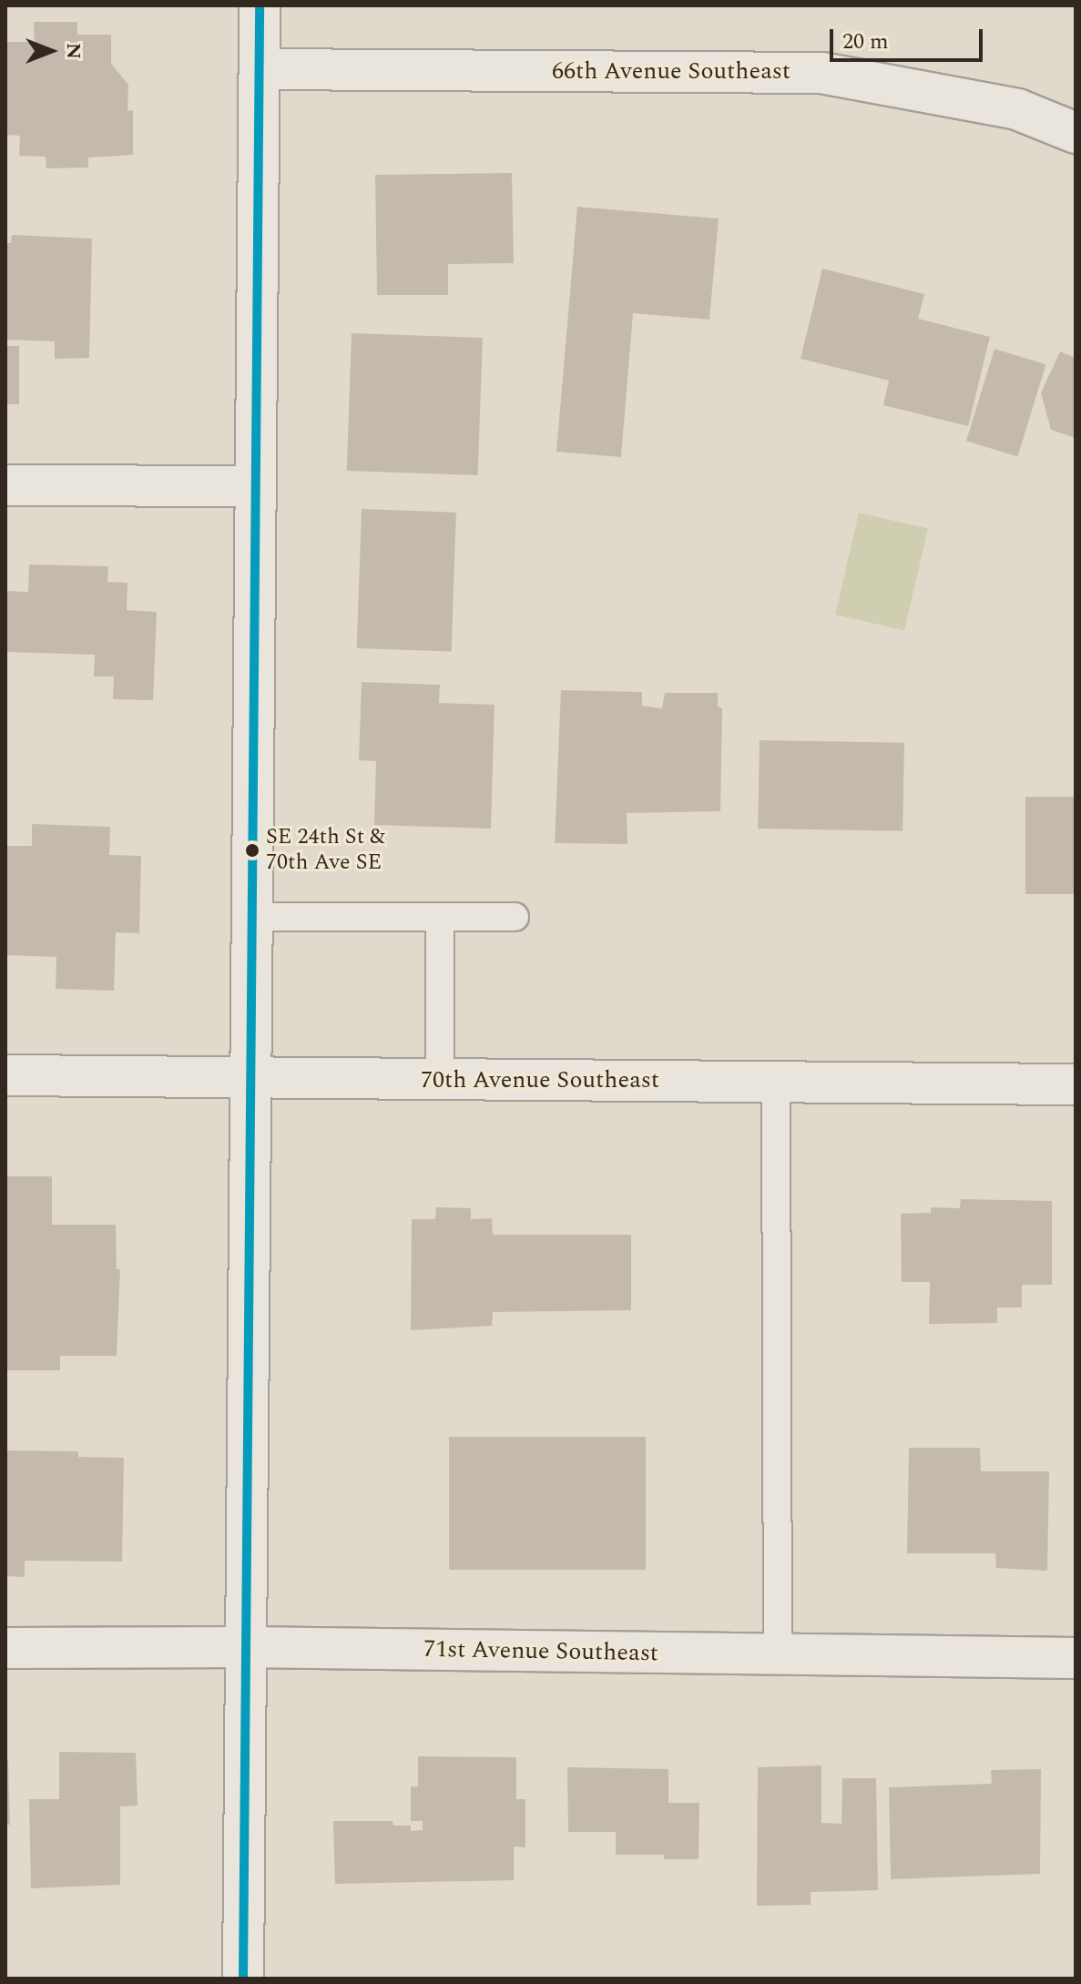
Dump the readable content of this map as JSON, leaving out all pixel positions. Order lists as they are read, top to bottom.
{
  "streets": {
    "street": ["66th Avenue Southeast", "70th Avenue Southeast", "71st Avenue Southeast"]
  },
  "places": ["SE 24th St & 70th Ave SE"],
  "scale_bar": "20 m",
  "north": "right"
}
